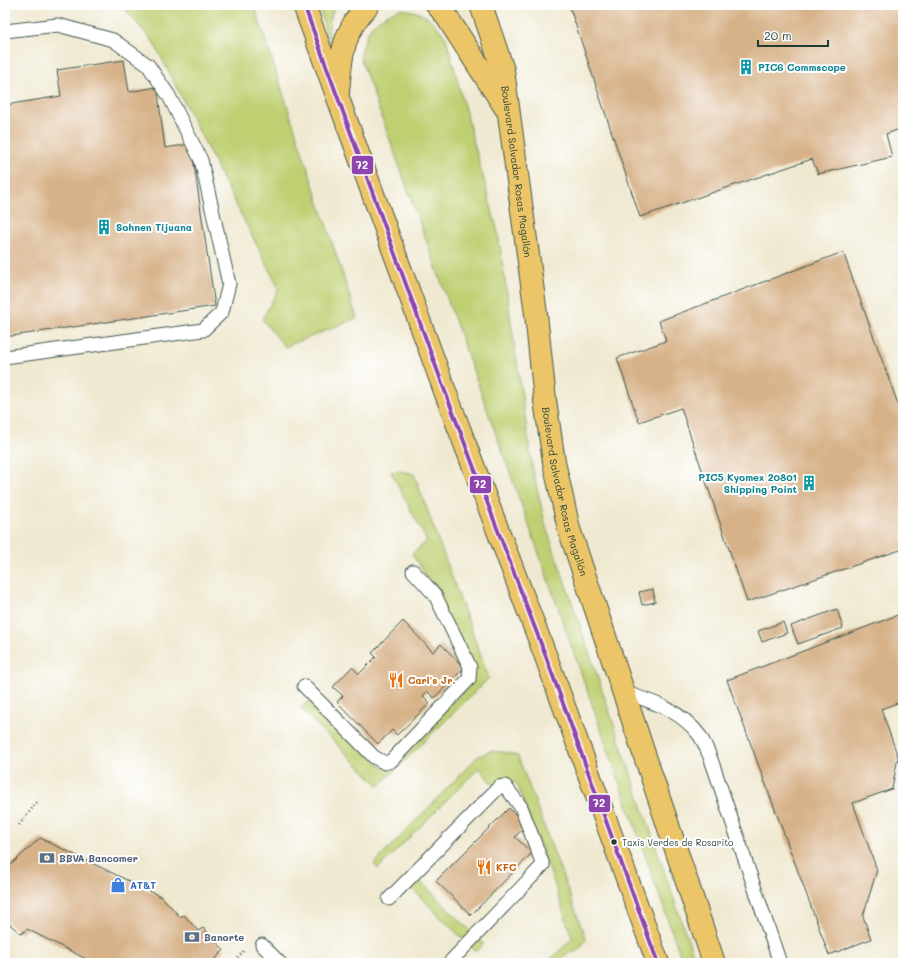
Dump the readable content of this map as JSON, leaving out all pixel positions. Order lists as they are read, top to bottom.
{
  "streets": {
    "highway": ["Boulevard Salvador Rosas Magallón"]
  },
  "places": {
    "building": ["PIC6 Commscope", "Sohnen Tijuana", "PIC5 Kyomex 20801 Shipping Point"],
    "restaurant": ["Carl's Jr.", "KFC"],
    "other": ["Taxis Verdes de Rosarito"],
    "bank": ["BBVA Bancomer", "Banorte"],
    "shop": ["AT&T"]
  },
  "lines": ["transit line 72"],
  "scale_bar": "20 m"
}
